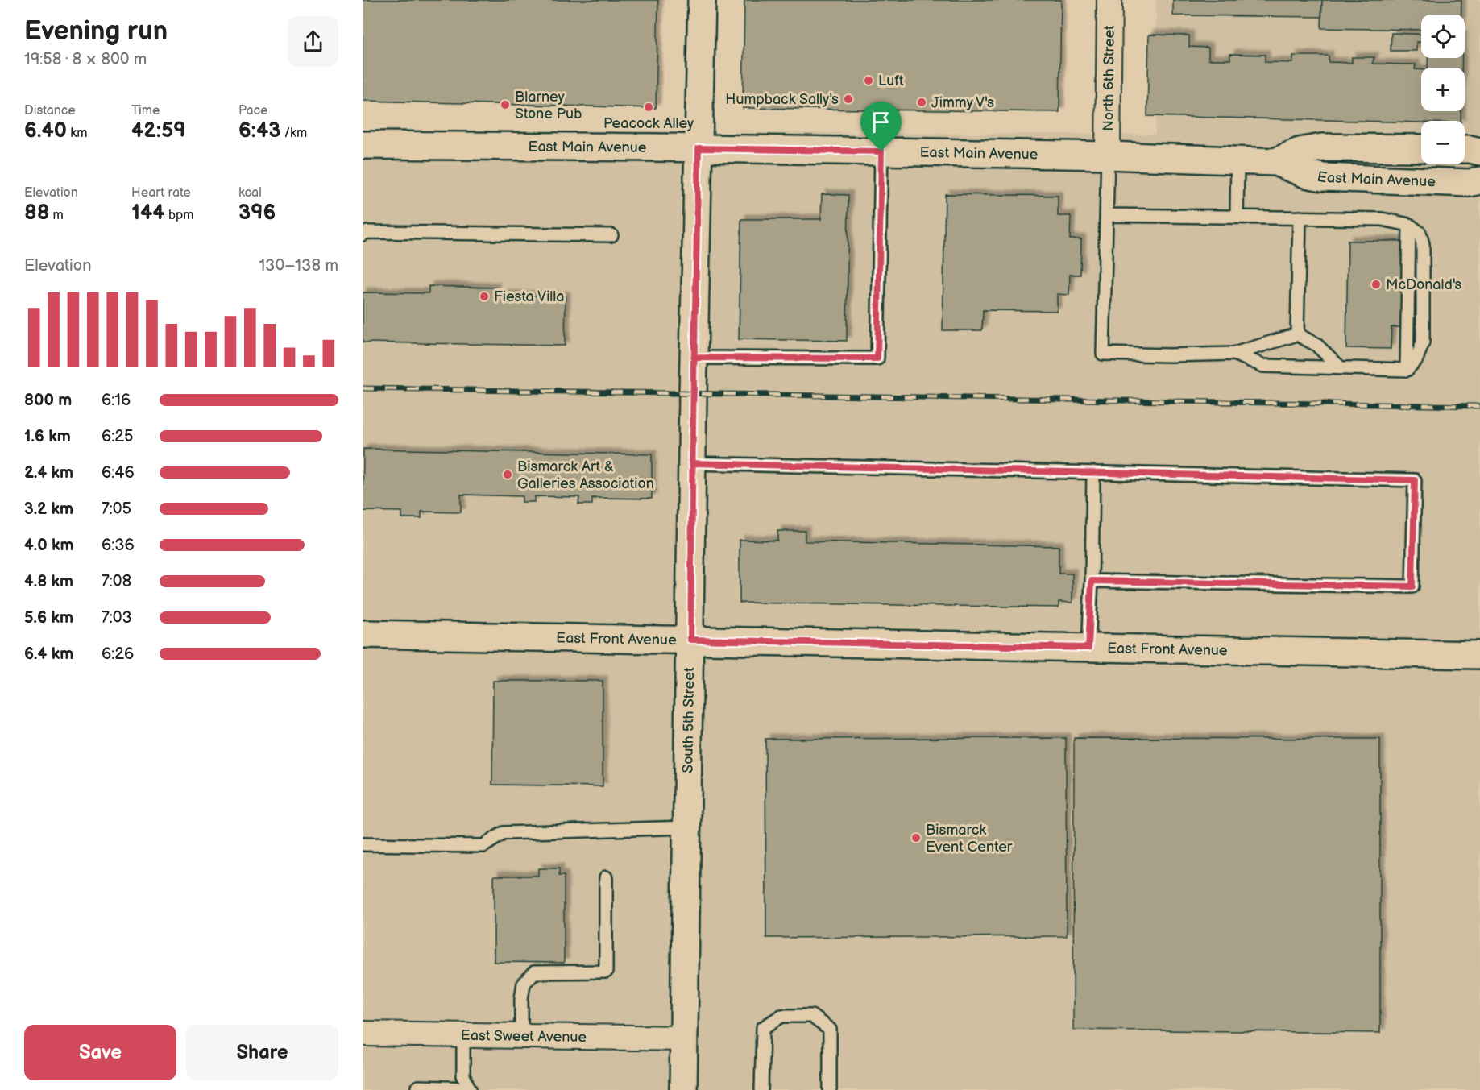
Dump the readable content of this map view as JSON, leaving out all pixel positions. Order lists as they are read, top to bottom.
{
  "streets": {
    "street": [
      "North 6th Street",
      "East Main Avenue",
      "East Front Avenue",
      "South 5th Street",
      "East Sweet Avenue"
    ]
  },
  "crossings": [
    ["North 6th Street", "East Main Avenue"],
    ["East Main Avenue", "South 5th Street"],
    ["East Front Avenue", "South 5th Street"],
    ["South 5th Street", "East Sweet Avenue"]
  ],
  "places": [
    "Luft",
    "Humpback Sally's",
    "Jimmy V's",
    "Blarney Stone Pub",
    "Peacock Alley",
    "McDonald's",
    "Fiesta Villa",
    "Bismarck Art & Galleries Association",
    "Bismarck Event Center"
  ],
  "page": {
    "heading": ["Evening run", "19:58 · 8 × 800 m"],
    "map_buttons": ["+", "−"],
    "stats": [
      ["Distance", "6.40 km"],
      ["Time", "42:59"],
      ["Pace", "6:43 /km"],
      ["Elevation", "88 m"],
      ["Heart rate", "144 bpm"],
      ["kcal", "396"]
    ],
    "chart": ["Elevation", "130–138 m"],
    "list": [
      {
        "name": "800 m",
        "note": "6:16"
      },
      {
        "name": "1.6 km",
        "note": "6:25"
      },
      {
        "name": "2.4 km",
        "note": "6:46"
      },
      {
        "name": "3.2 km",
        "note": "7:05"
      },
      {
        "name": "4.0 km",
        "note": "6:36"
      },
      {
        "name": "4.8 km",
        "note": "7:08"
      },
      {
        "name": "5.6 km",
        "note": "7:03"
      },
      {
        "name": "6.4 km",
        "note": "6:26"
      }
    ],
    "buttons": ["Save", "Share"]
  }
}
